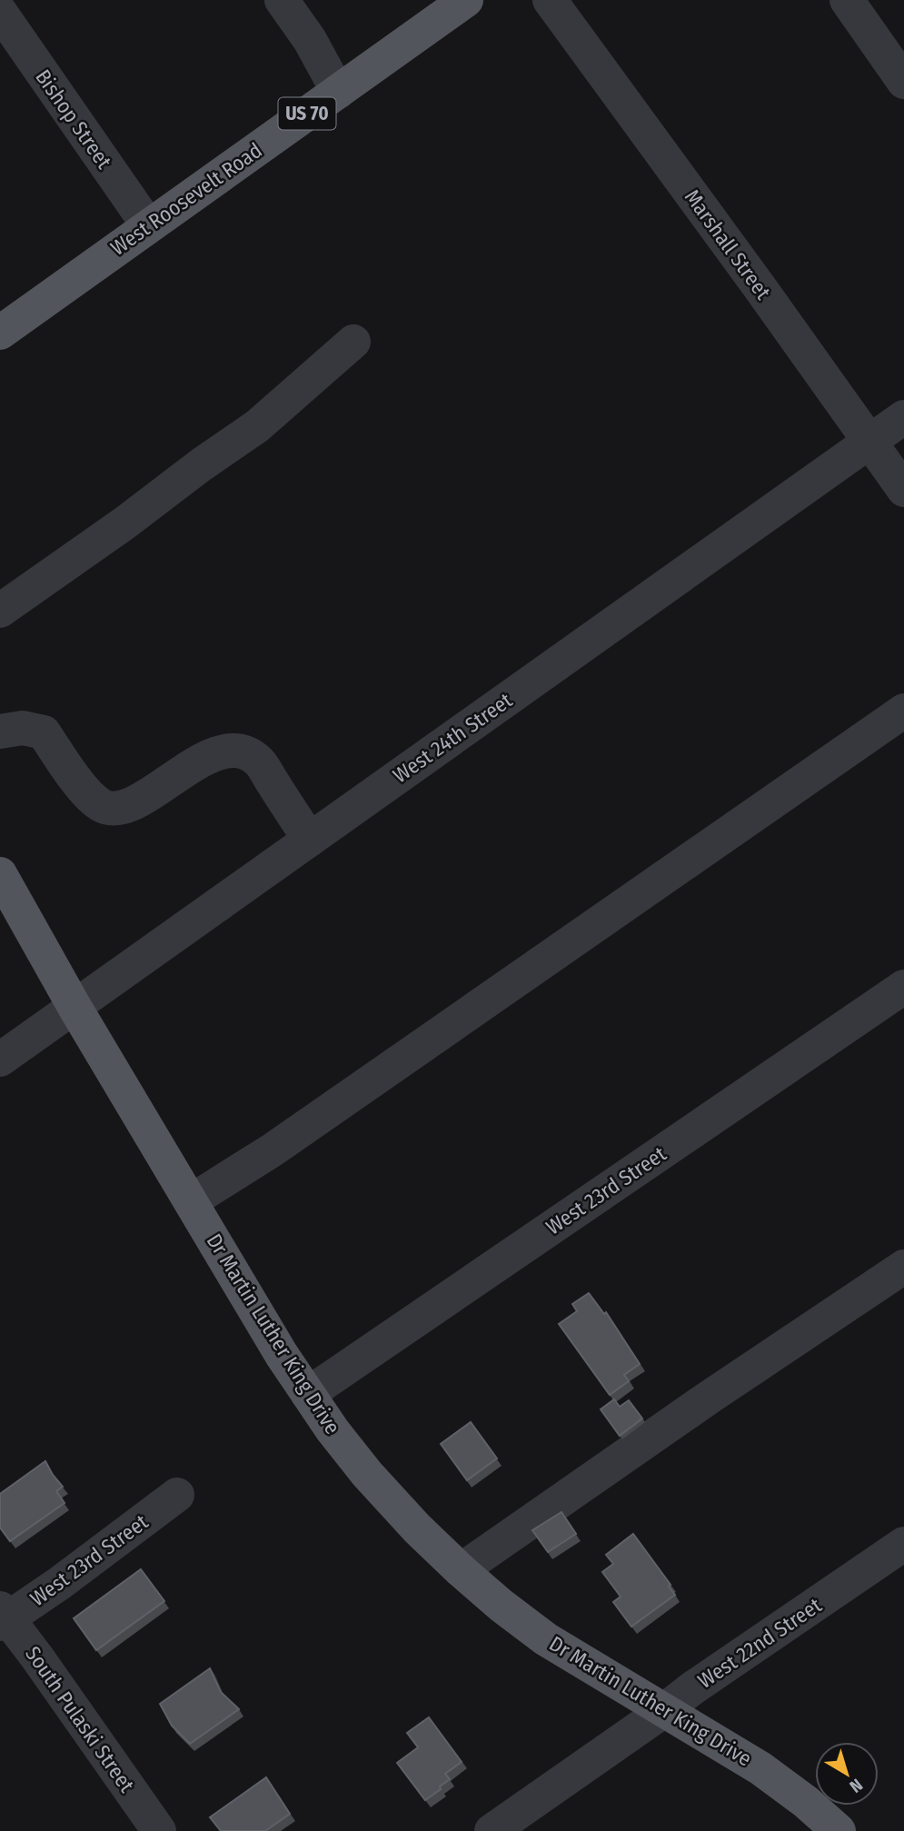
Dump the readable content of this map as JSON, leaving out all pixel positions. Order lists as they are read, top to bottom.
{
  "streets": {
    "main road": ["US 70", "West Roosevelt Road", "Dr Martin Luther King Drive"],
    "street": [
      "Bishop Street",
      "Marshall Street",
      "West 24th Street",
      "West 23rd Street",
      "West 22nd Street",
      "South Pulaski Street"
    ]
  },
  "crossings": [
    ["Bishop Street", "West Roosevelt Road"],
    ["Marshall Street", "West 24th Street"],
    ["West 24th Street", "Dr Martin Luther King Drive"],
    ["West 23rd Street", "Dr Martin Luther King Drive"],
    ["West 23rd Street", "South Pulaski Street"],
    ["Dr Martin Luther King Drive", "West 22nd Street"]
  ],
  "north": "bottom right"
}
